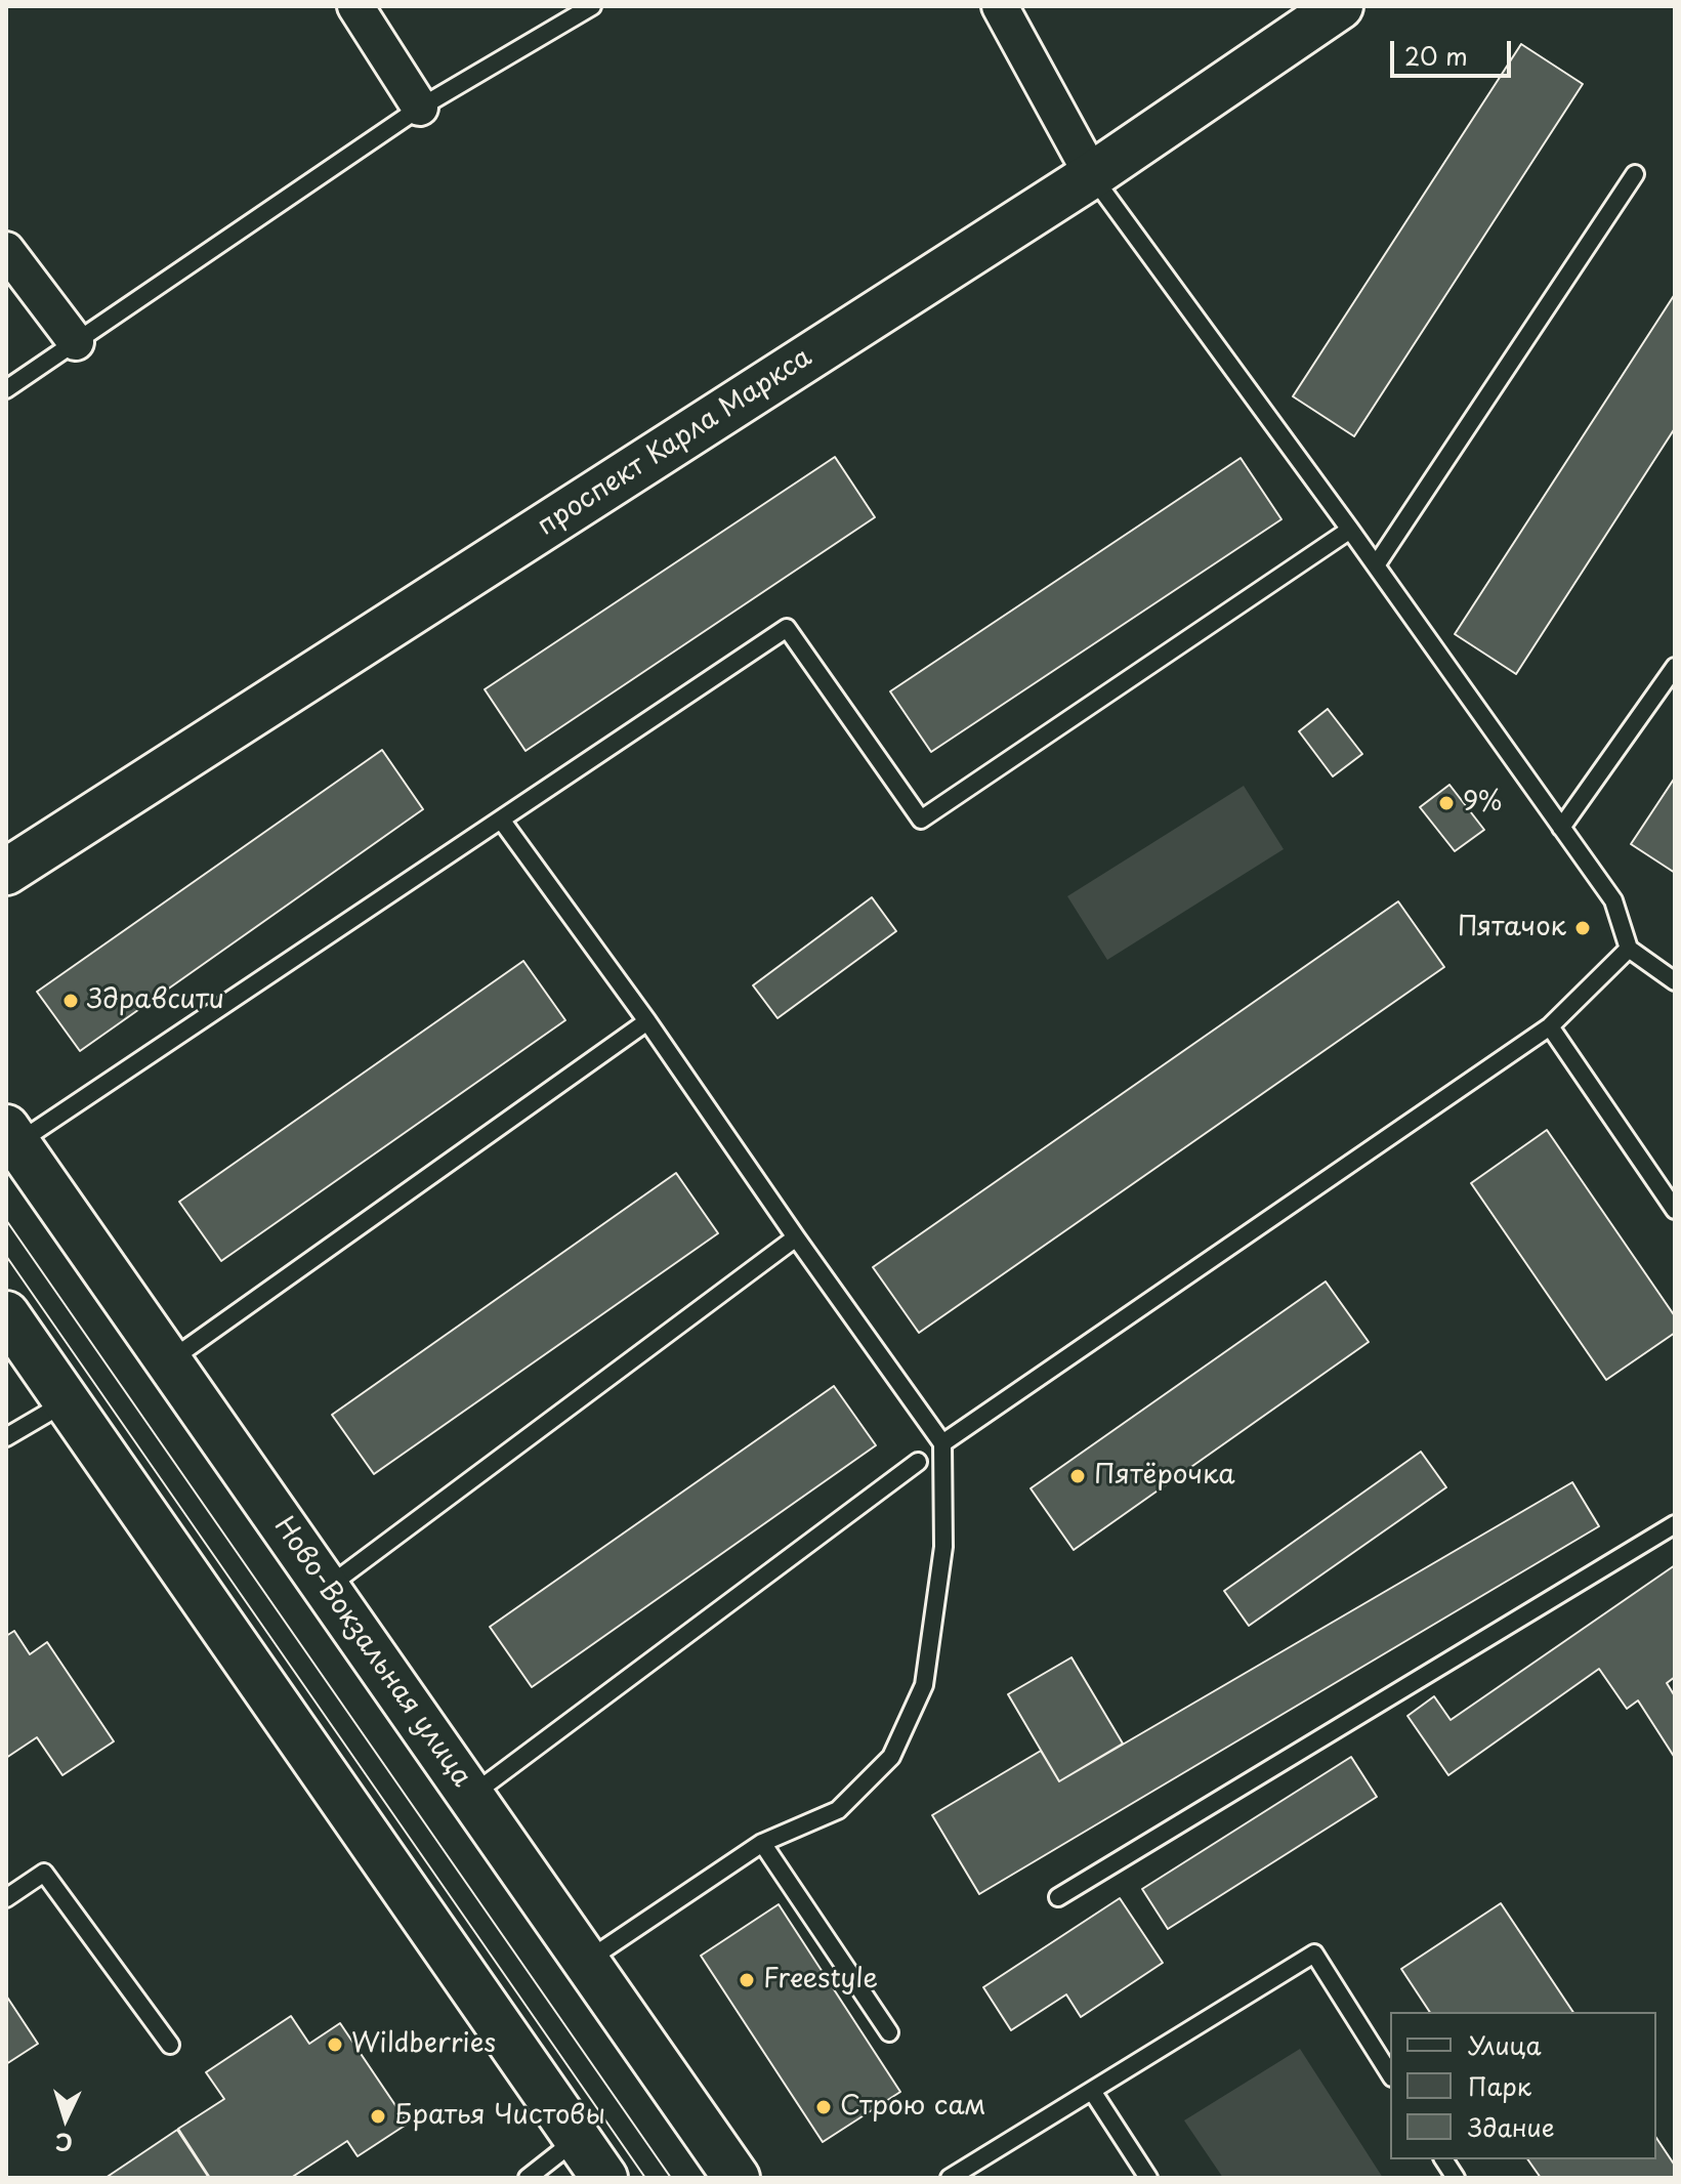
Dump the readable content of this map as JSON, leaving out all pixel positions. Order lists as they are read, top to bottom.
{
  "streets": {
    "main road": ["проспект Карла Маркса", "Ново-Вокзальная улица"]
  },
  "places": [
    "9%",
    "Пятачок",
    "Здравсити",
    "Пятёрочка",
    "Freestyle",
    "Wildberries",
    "Строю сам",
    "Братья Чистовы"
  ],
  "legend": ["Улица", "Парк", "Здание"],
  "scale_bar": "20 m",
  "north": "bottom"
}
